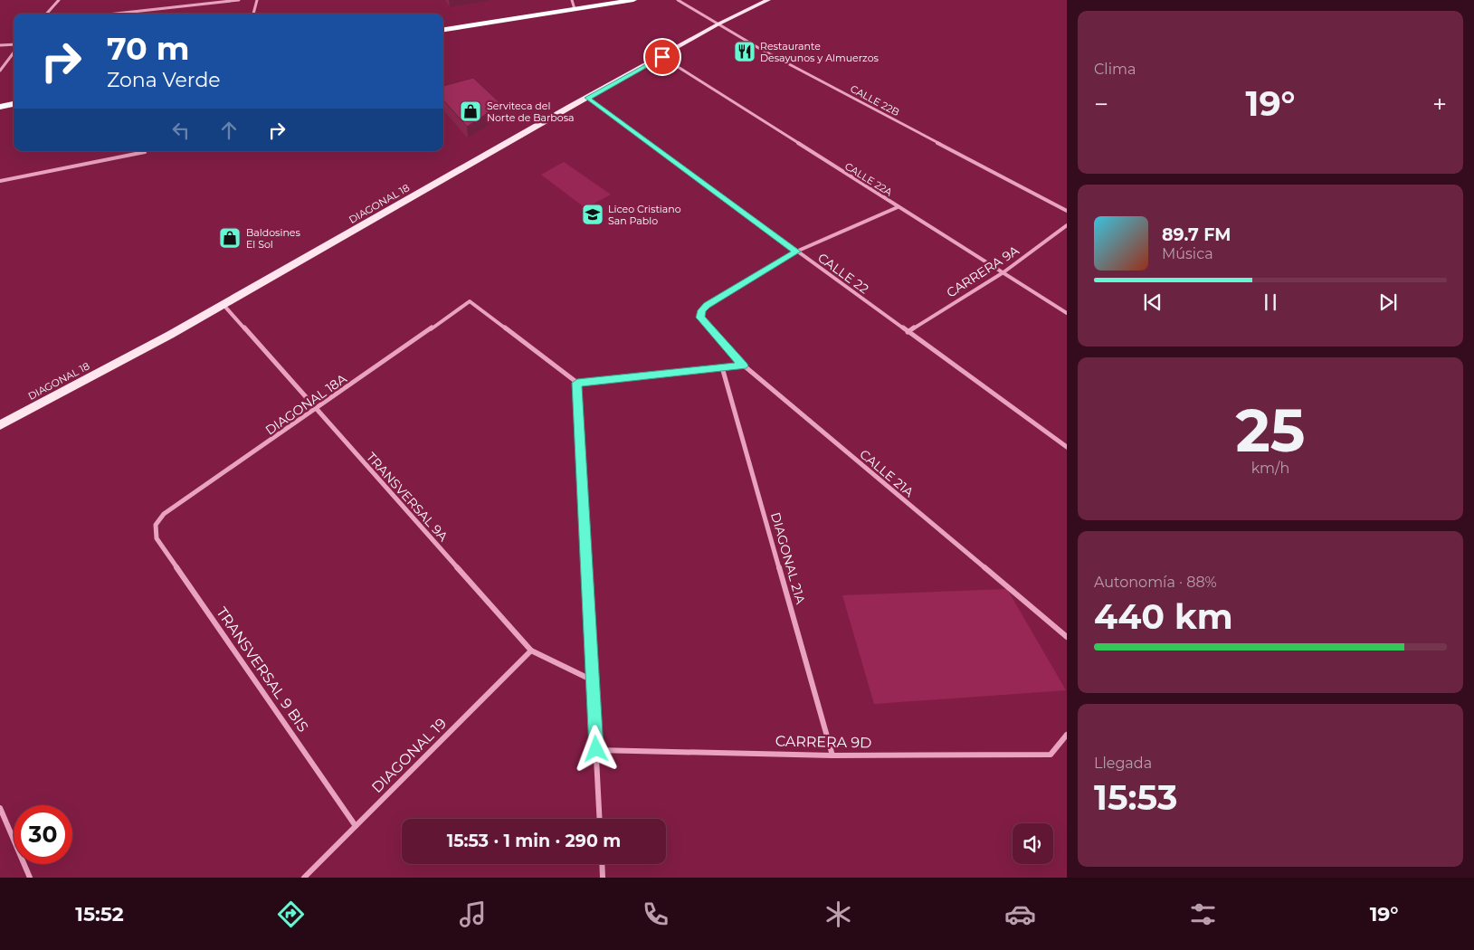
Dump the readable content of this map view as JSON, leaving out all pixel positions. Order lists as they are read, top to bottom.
{
  "streets": {
    "main road": ["DIAGONAL 18"],
    "street": [
      "CALLE 22B",
      "CALLE 22A",
      "CARRERA 9A",
      "CALLE 22",
      "DIAGONAL 18A",
      "CALLE 21A",
      "TRANSVERSAL 9A",
      "DIAGONAL 21A",
      "TRANSVERSAL 9 BIS",
      "CARRERA 9D",
      "DIAGONAL 19"
    ]
  },
  "crossings": [
    ["CALLE 22B", "DIAGONAL 18"],
    ["CALLE 22A", "DIAGONAL 18"],
    ["CALLE 22A", "CARRERA 9A"],
    ["DIAGONAL 18", "CALLE 22"],
    ["DIAGONAL 18", "TRANSVERSAL 9A"],
    ["CARRERA 9A", "CALLE 22"],
    ["CALLE 22", "CALLE 21A"],
    ["DIAGONAL 18A", "TRANSVERSAL 9A"],
    ["DIAGONAL 18A", "TRANSVERSAL 9 BIS"],
    ["TRANSVERSAL 9A", "DIAGONAL 19"],
    ["DIAGONAL 21A", "CARRERA 9D"],
    ["TRANSVERSAL 9 BIS", "DIAGONAL 19"]
  ],
  "places": {
    "restaurant": ["Restaurante Desayunos y Almuerzos"],
    "shop": ["Serviteca del Norte de Barbosa", "Baldosines El Sol"],
    "school or university": ["Liceo Cristiano San Pablo"]
  },
  "page": {
    "tile": [
      "Clima",
      ["25", "km/h"],
      ["Autonomía · 88%", "440 km"],
      ["Llegada", "15:53"]
    ],
    "turn": ["70 m", "Zona Verde"],
    "heat": ["−", "19°", "+"],
    "song": ["89.7 FM", "Música"],
    "limit": "30",
    "trip": "15:53 · 1 min · 290 m",
    "tabs": ["15:52", "19°"]
  }
}
